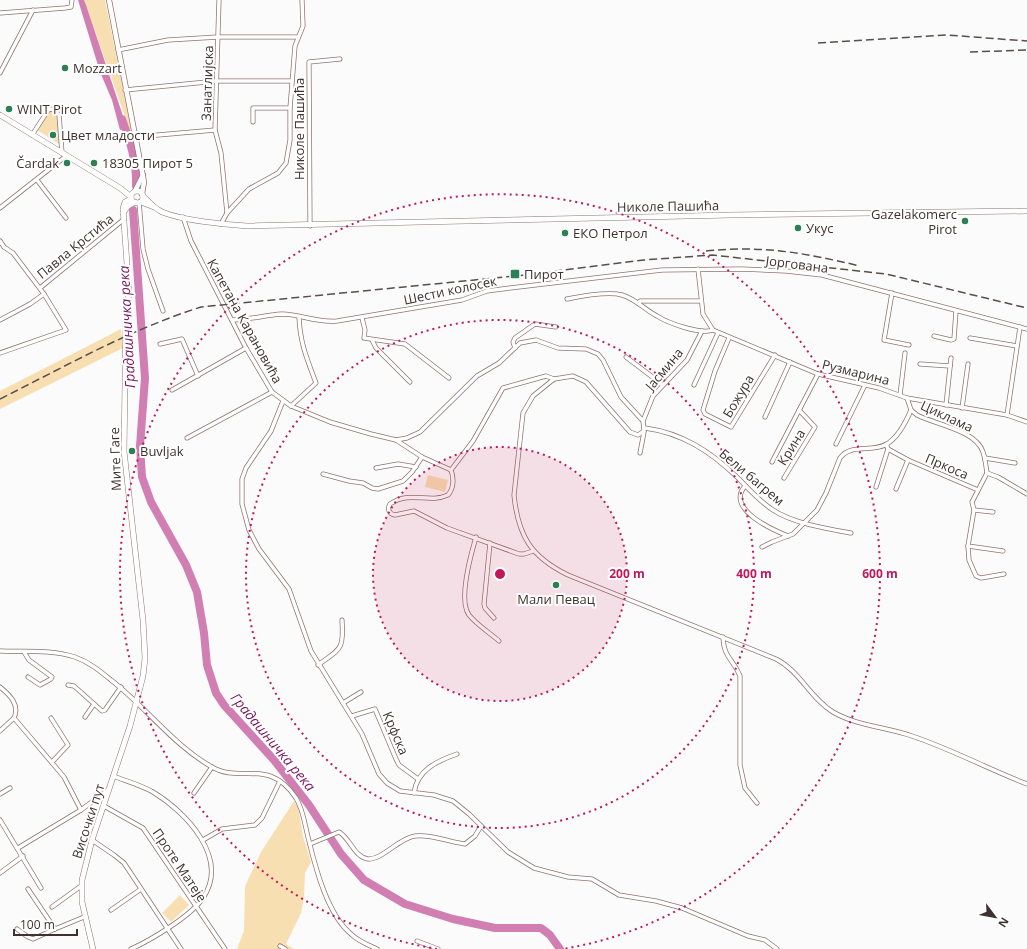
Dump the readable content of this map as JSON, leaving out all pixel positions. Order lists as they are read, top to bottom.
{
  "streets": {
    "main road": ["Николе Пашића", "Мите Гаге", "Височки пут"],
    "street": [
      "Занатлијска",
      "Павла Крстића",
      "Јоргована",
      "Шести колосек",
      "Капетана Карановића",
      "Јасмина",
      "Рузмарина",
      "Божура",
      "Циклама",
      "Крина",
      "Пркоса",
      "Бели багрем",
      "Крфска",
      "Проте Матеје"
    ]
  },
  "crossings": [
    ["Николе Пашића", "Капетана Карановића"],
    ["Николе Пашића", "Мите Гаге"],
    ["Павла Крстића", "Мите Гаге"],
    ["Јоргована", "Шести колосек"],
    ["Шести колосек", "Капетана Карановића"],
    ["Рузмарина", "Божура"],
    ["Рузмарина", "Циклама"],
    ["Рузмарина", "Крина"],
    ["Мите Гаге", "Височки пут"],
    ["Височки пут", "Проте Матеје"]
  ],
  "water": ["Градашничка река"],
  "places": {
    "other": [
      "Mozzart",
      "WINT Pirot",
      "Цвет младости",
      "Čardak",
      "18305 Пирот 5",
      "Gazelakomerc Pirot",
      "Укус",
      "ЕКО Петрол",
      "Buvljak",
      "Мали Певац"
    ],
    "transit": ["Пирот"]
  },
  "scale_bar": "100 m",
  "north": "bottom right",
  "rings": ["200 m", "400 m", "600 m"]
}
